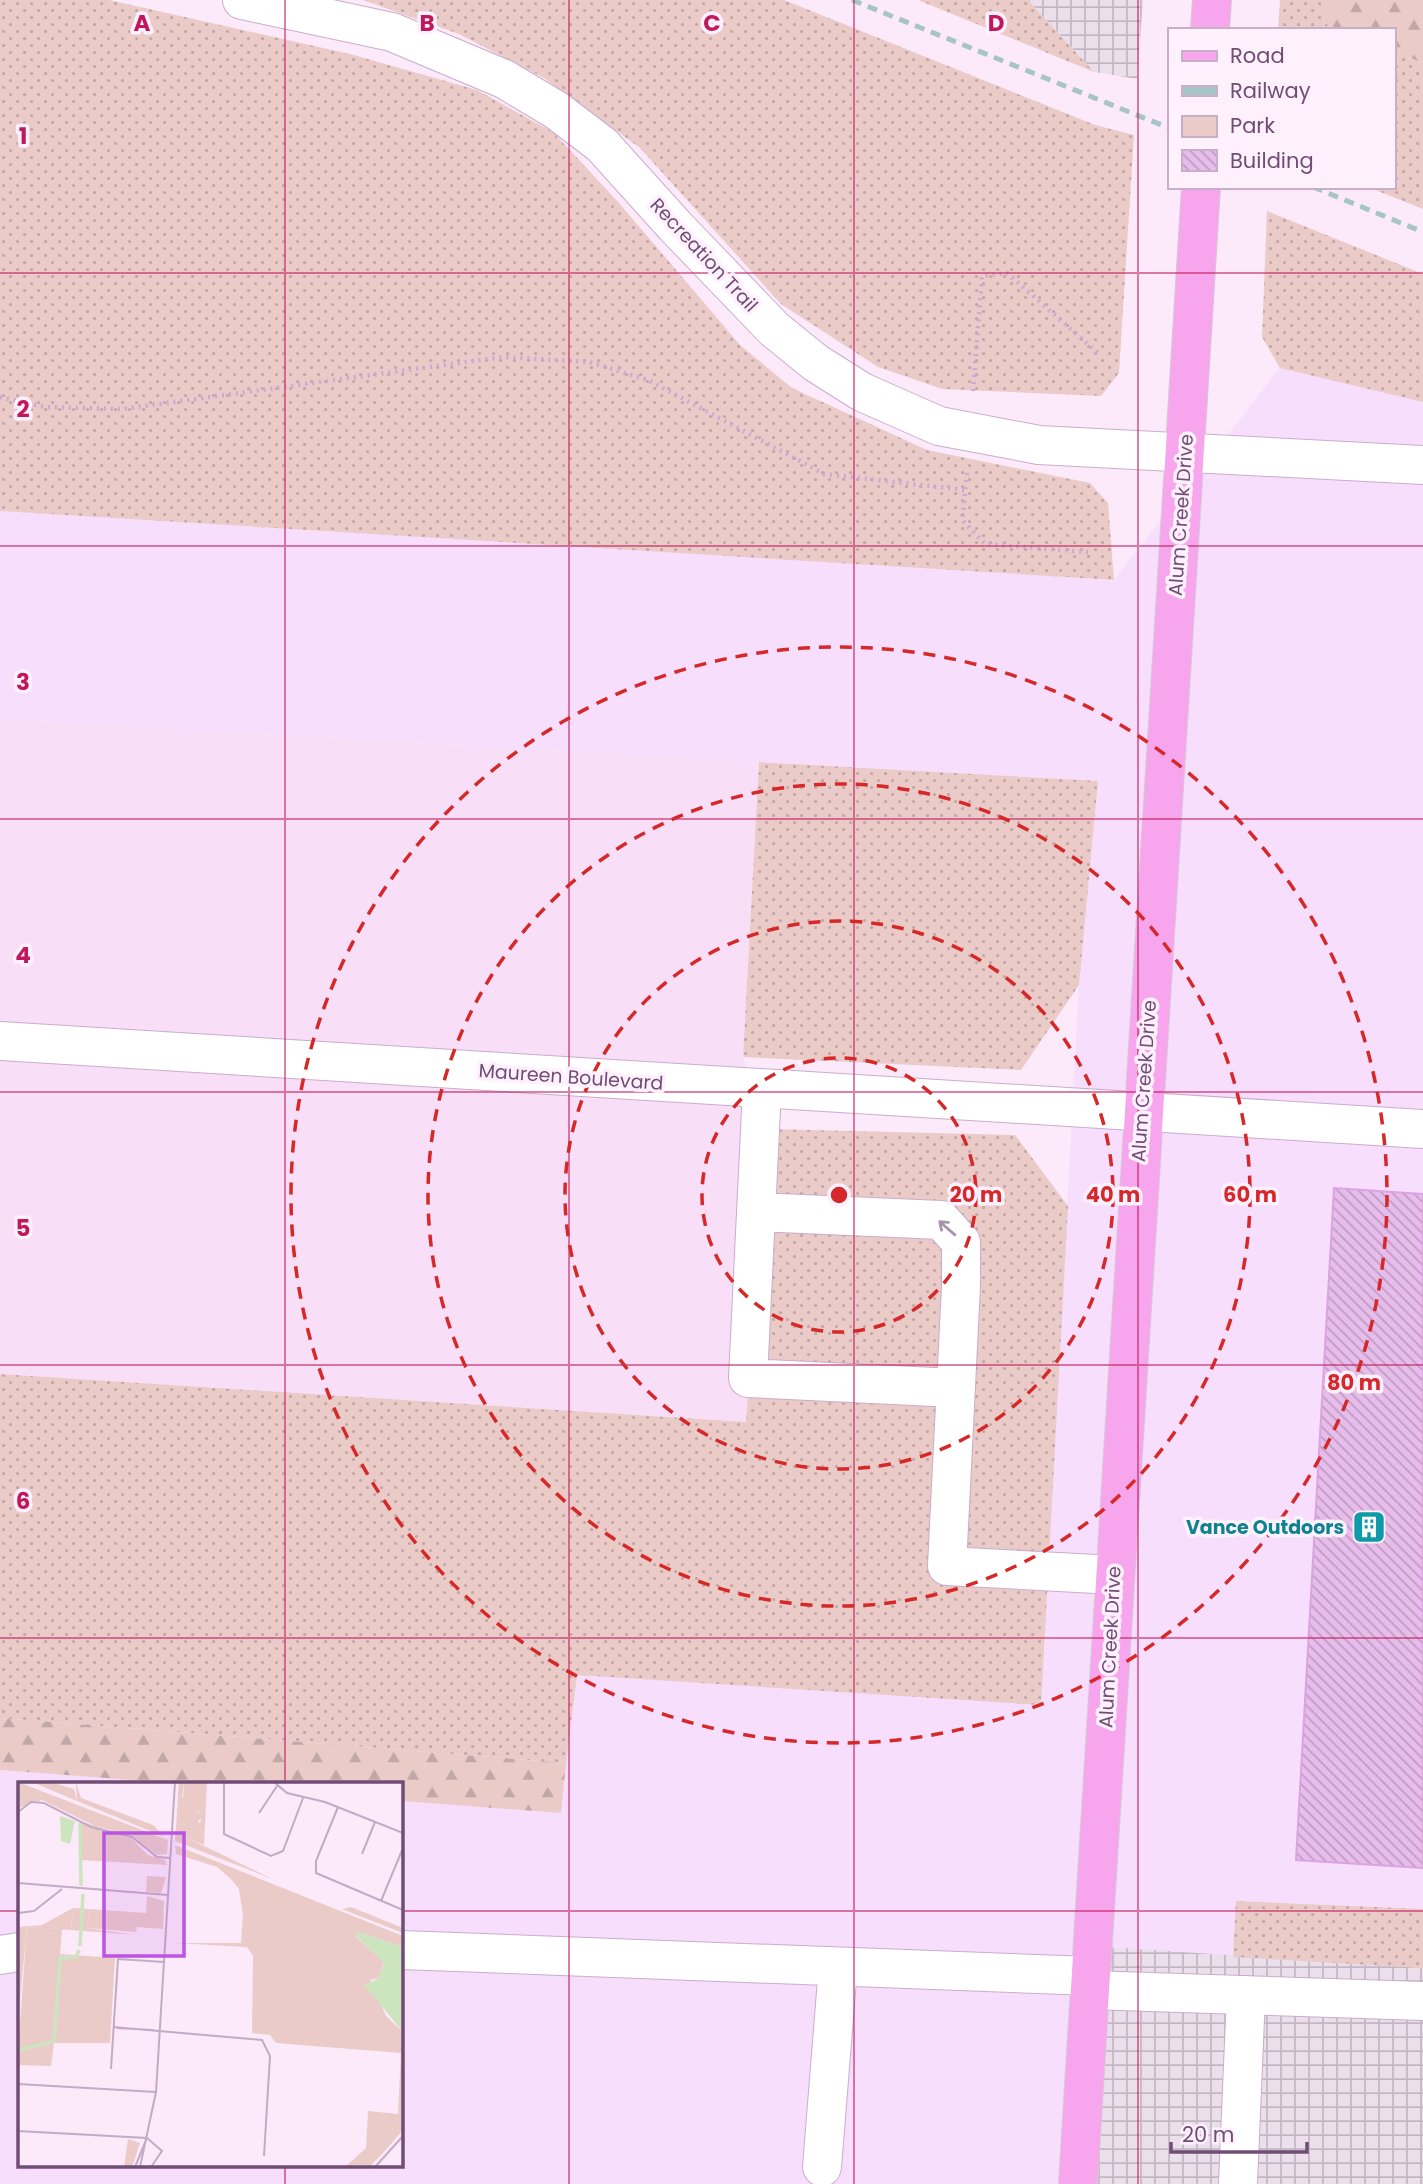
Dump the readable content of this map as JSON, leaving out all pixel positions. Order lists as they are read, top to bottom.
{
  "streets": {
    "main road": ["Alum Creek Drive"],
    "street": ["Recreation Trail", "Maureen Boulevard"]
  },
  "crossings": [
    ["Recreation Trail", "Alum Creek Drive"],
    ["Alum Creek Drive", "Maureen Boulevard"]
  ],
  "places": {
    "building": ["Vance Outdoors"]
  },
  "legend": [
    "Road",
    "Railway",
    "Park",
    "Building"
  ],
  "scale_bar": "20 m",
  "grid": {
    "columns": [
      "A",
      "B",
      "C",
      "D"
    ],
    "rows": [
      "1",
      "2",
      "3",
      "4",
      "5",
      "6"
    ]
  },
  "rings": [
    "20 m",
    "40 m",
    "60 m",
    "80 m"
  ]
}
